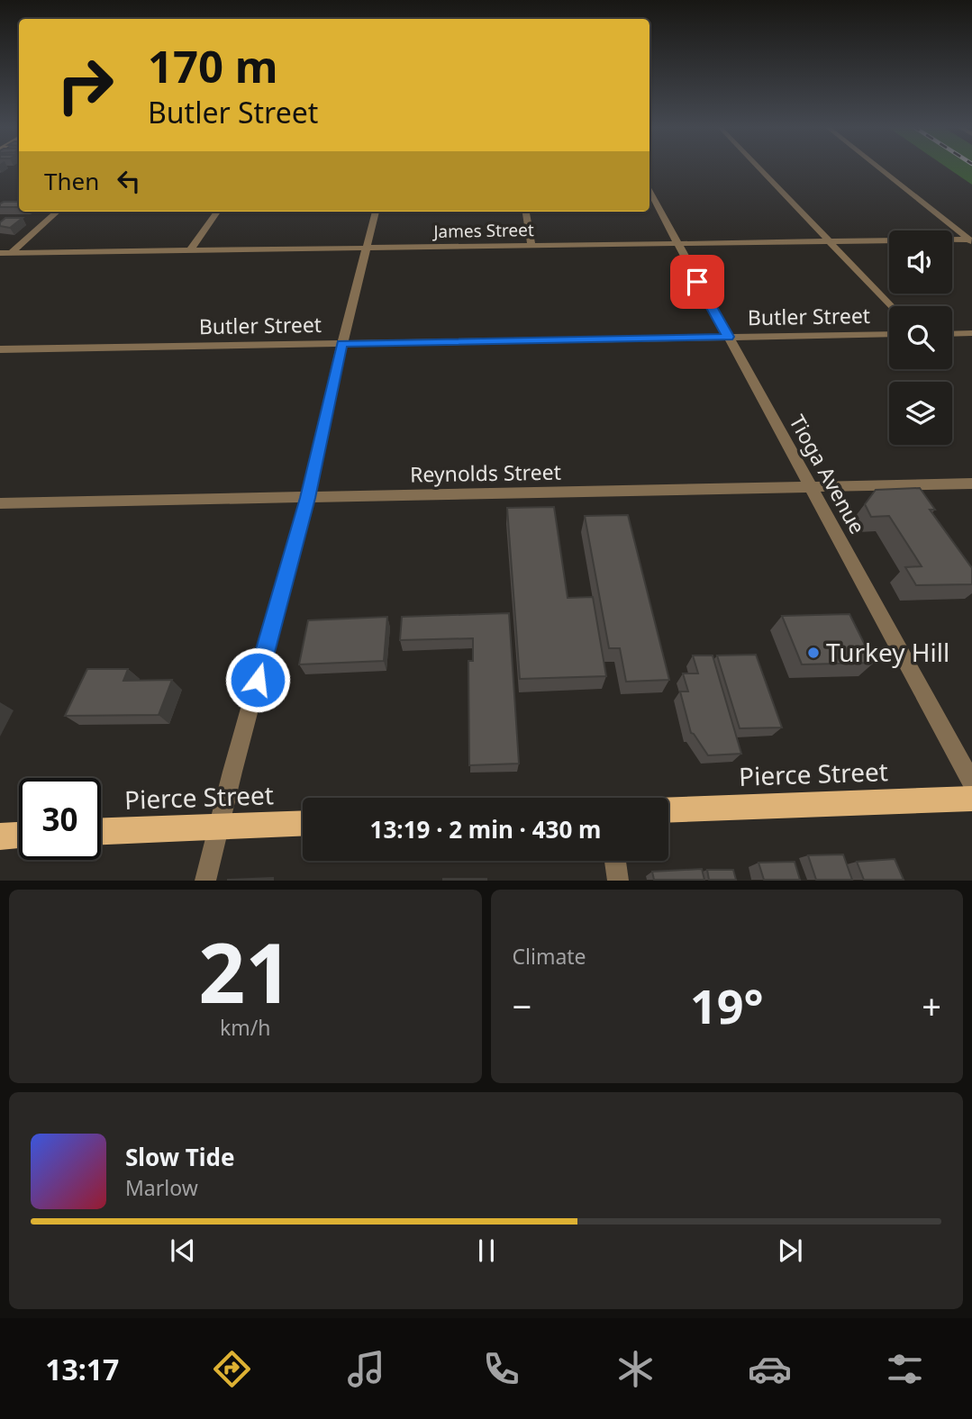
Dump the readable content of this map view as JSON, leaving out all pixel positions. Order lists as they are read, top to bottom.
{
  "streets": {
    "main road": ["Pierce Street"],
    "street": [
      "James Street",
      "Butler Street",
      "Reynolds Street",
      "Tioga Avenue"
    ]
  },
  "crossings": [
    ["James Street", "Tioga Avenue"],
    ["Butler Street", "Tioga Avenue"],
    ["Reynolds Street", "Tioga Avenue"]
  ],
  "places": ["Turkey Hill"],
  "page": {
    "turn": ["170 m", "Butler Street"],
    "then": "Then",
    "limit": "30",
    "trip": "13:19 · 2 min · 430 m",
    "tile": [
      ["21", "km/h"],
      "Climate"
    ],
    "heat": ["−", "19°", "+"],
    "song": ["Slow Tide", "Marlow"],
    "tabs": "13:17"
  }
}
